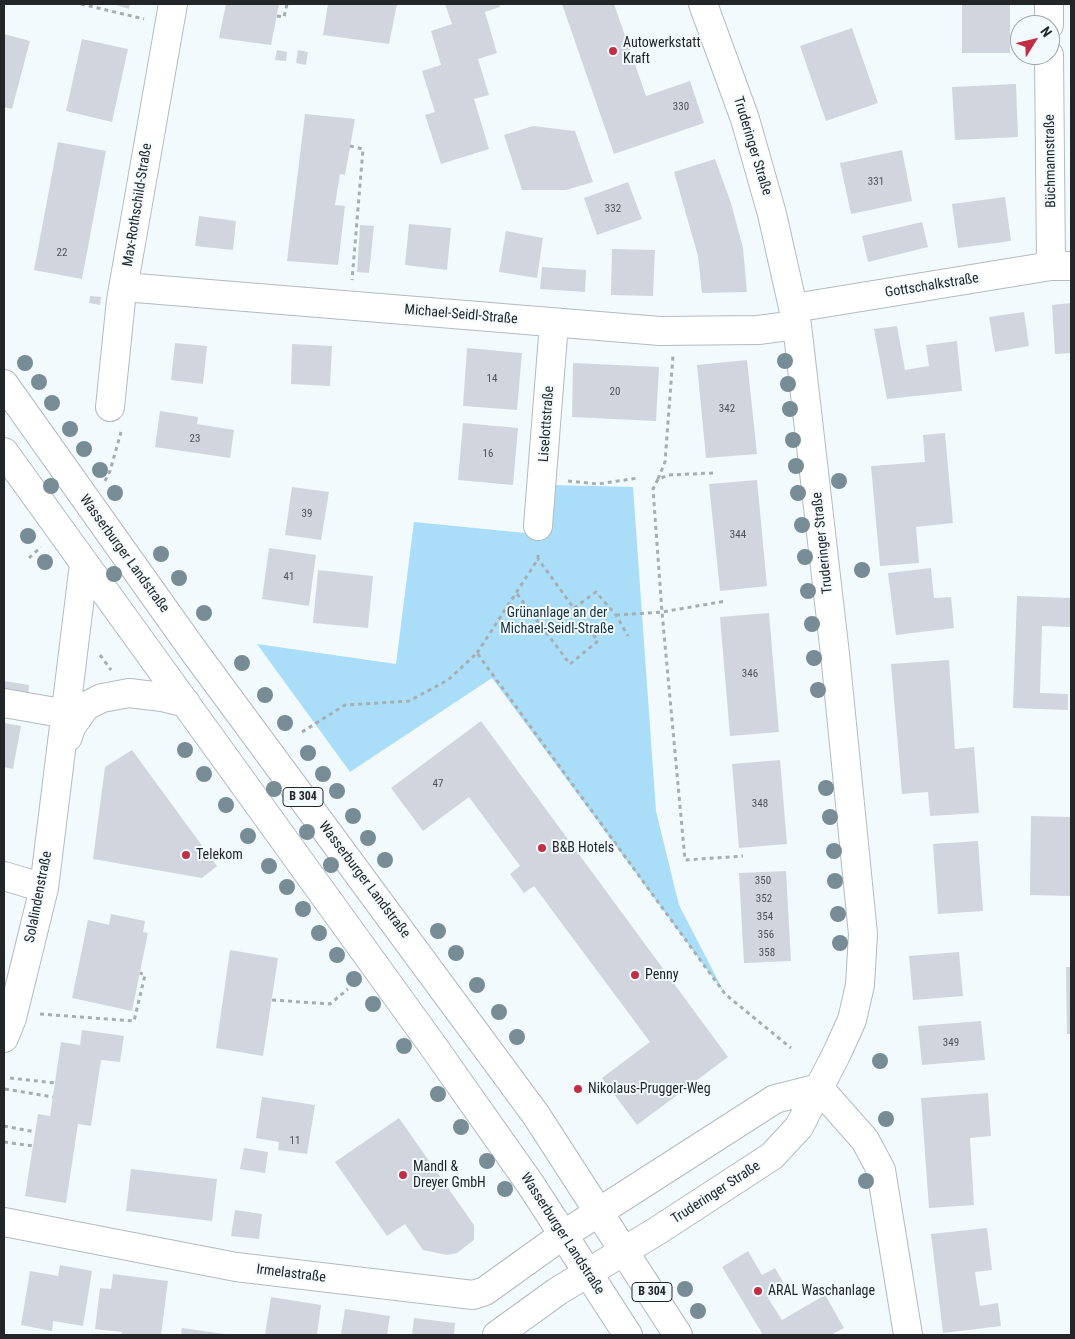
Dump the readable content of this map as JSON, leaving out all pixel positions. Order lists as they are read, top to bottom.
{
  "streets": {
    "street": [
      "Truderinger Straße",
      "Büchmannstraße",
      "Max-Rothschild-Straße",
      "Gottschalkstraße",
      "Michael-Seidl-Straße",
      "Liselottstraße",
      "Wasserburger Landstraße",
      "B 304",
      "Solalindenstraße",
      "Irmelastraße"
    ]
  },
  "crossings": [
    ["Truderinger Straße", "Gottschalkstraße"],
    ["Truderinger Straße", "Michael-Seidl-Straße"],
    ["Truderinger Straße", "Wasserburger Landstraße"],
    ["Büchmannstraße", "Gottschalkstraße"],
    ["Max-Rothschild-Straße", "Michael-Seidl-Straße"],
    ["Gottschalkstraße", "Michael-Seidl-Straße"],
    ["Michael-Seidl-Straße", "Liselottstraße"],
    ["Wasserburger Landstraße", "Solalindenstraße"],
    ["Wasserburger Landstraße", "Irmelastraße"]
  ],
  "parks": ["Grünanlage an der Michael-Seidl-Straße"],
  "places": [
    "Autowerkstatt Kraft",
    "B&B Hotels",
    "Telekom",
    "Penny",
    "Nikolaus-Prugger-Weg",
    "Mandl & Dreyer GmbH",
    "ARAL Waschanlage"
  ],
  "house_numbers": [
    "330",
    "331",
    "332",
    "22",
    "14",
    "20",
    "342",
    "23",
    "16",
    "39",
    "344",
    "41",
    "346",
    "47",
    "348",
    "350",
    "352",
    "354",
    "356",
    "358",
    "349",
    "11"
  ],
  "north": "top right"
}
